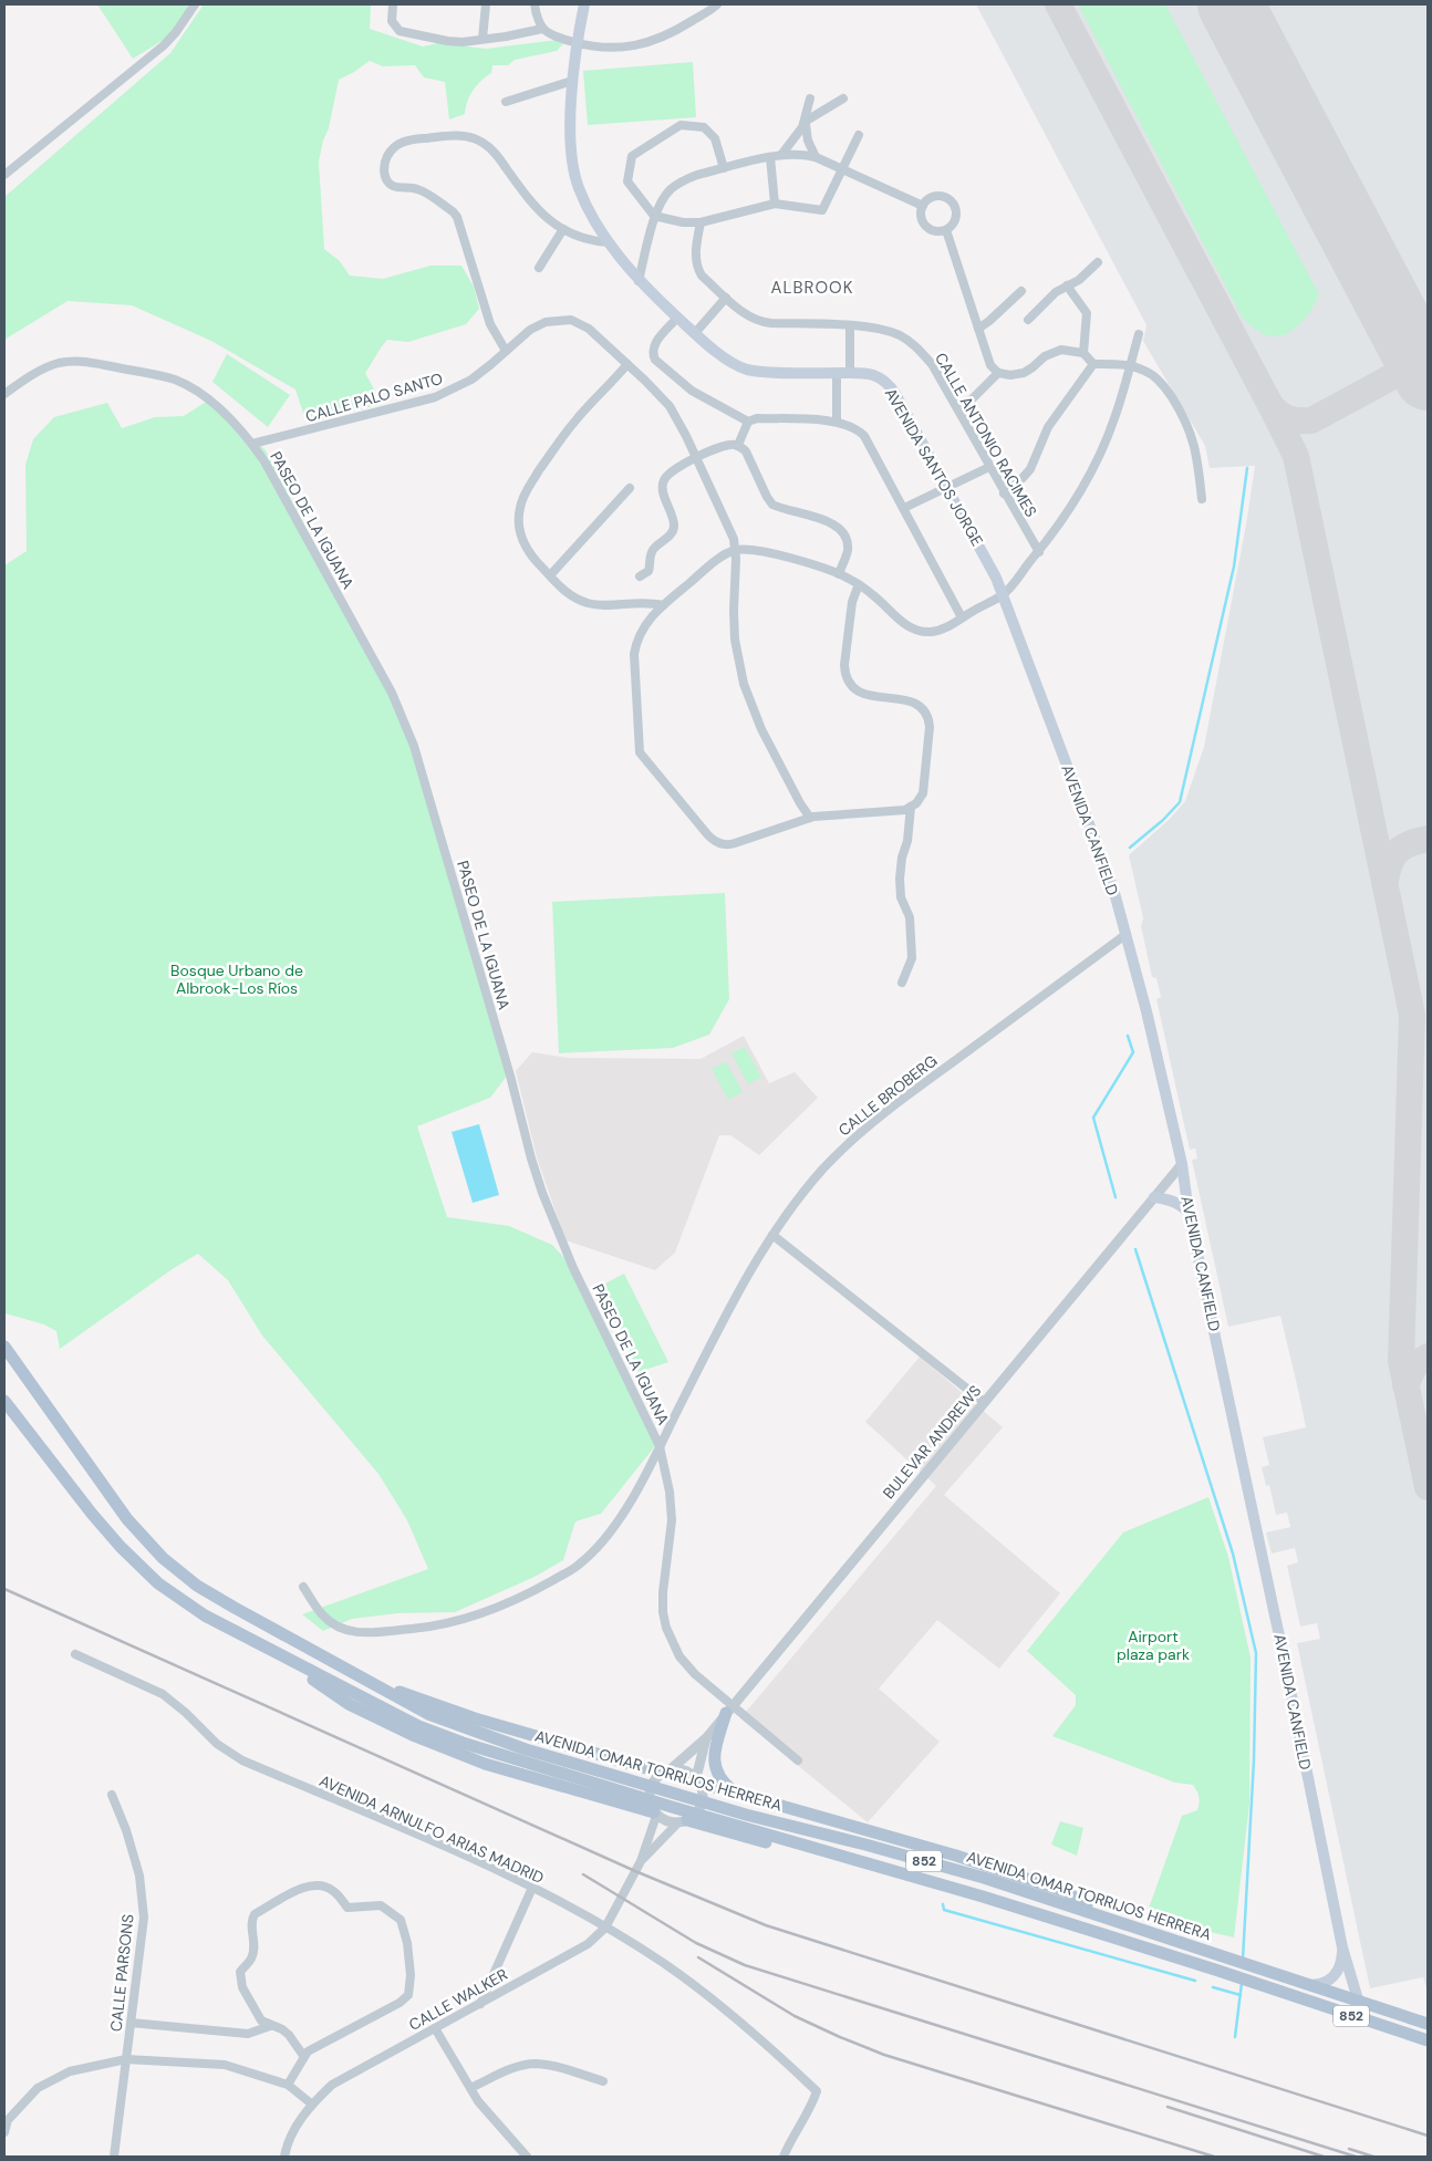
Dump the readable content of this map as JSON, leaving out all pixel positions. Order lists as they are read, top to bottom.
{
  "streets": {
    "main road": [
      "AVENIDA SANTOS JORGE",
      "AVENIDA CANFIELD",
      "AVENIDA OMAR TORRIJOS HERRERA",
      "852"
    ],
    "street": [
      "CALLE PALO SANTO",
      "CALLE ANTONIO RACIMES",
      "PASEO DE LA IGUANA",
      "CALLE BROBERG",
      "BULEVAR ANDREWS",
      "AVENIDA ARNULFO ARIAS MADRID",
      "CALLE PARSONS",
      "CALLE WALKER"
    ]
  },
  "crossings": [
    ["CALLE PALO SANTO", "PASEO DE LA IGUANA"],
    ["AVENIDA SANTOS JORGE", "AVENIDA CANFIELD"],
    ["PASEO DE LA IGUANA", "CALLE BROBERG"],
    ["PASEO DE LA IGUANA", "BULEVAR ANDREWS"],
    ["AVENIDA CANFIELD", "CALLE BROBERG"],
    ["AVENIDA CANFIELD", "BULEVAR ANDREWS"],
    ["BULEVAR ANDREWS", "CALLE WALKER"],
    ["AVENIDA ARNULFO ARIAS MADRID", "CALLE WALKER"]
  ],
  "districts": ["ALBROOK"],
  "parks": ["Bosque Urbano de Albrook-Los Ríos", "Airport plaza park"]
}
